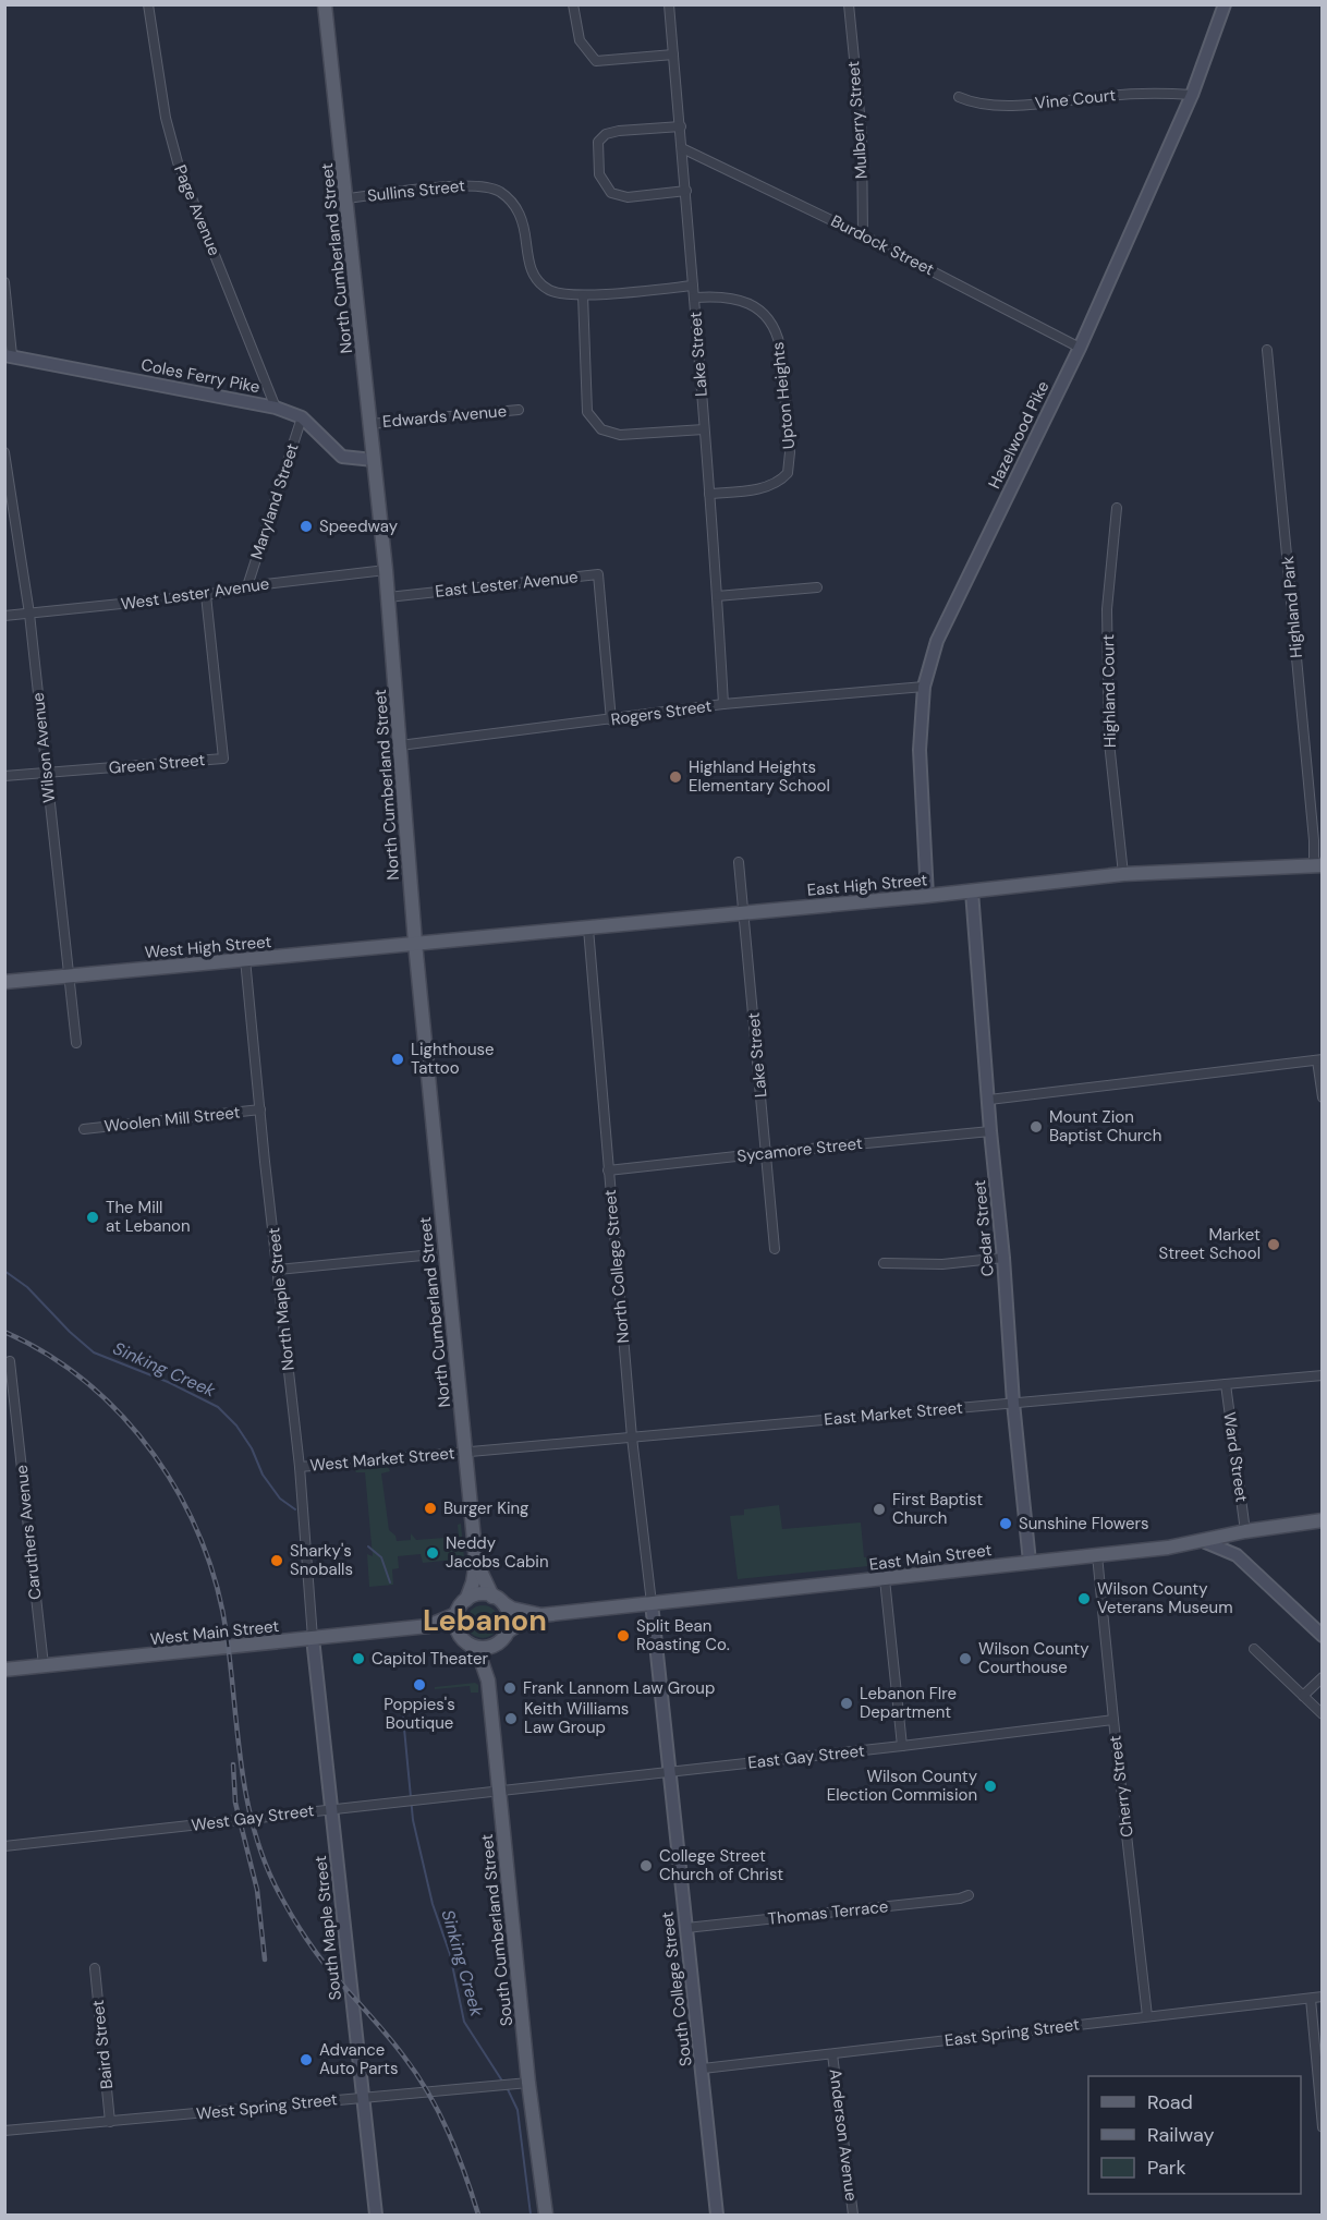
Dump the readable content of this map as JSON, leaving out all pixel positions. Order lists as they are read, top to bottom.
{
  "streets": {
    "main road": [
      "North Cumberland Street",
      "East High Street",
      "West High Street",
      "East Main Street",
      "West Main Street",
      "South Cumberland Street"
    ],
    "street": [
      "Vine Court",
      "Mulberry Street",
      "Sullins Street",
      "Page Avenue",
      "Burdock Street",
      "Lake Street",
      "Coles Ferry Pike",
      "Upton Heights",
      "Edwards Avenue",
      "Hazelwood Pike",
      "Maryland Street",
      "East Lester Avenue",
      "West Lester Avenue",
      "Highland Park",
      "Highland Court",
      "Rogers Street",
      "Wilson Avenue",
      "Green Street",
      "Woolen Mill Street",
      "Sycamore Street",
      "Cedar Street",
      "North College Street",
      "North Maple Street",
      "East Market Street",
      "Ward Street",
      "West Market Street",
      "Caruthers Avenue",
      "East Gay Street",
      "Cherry Street",
      "West Gay Street",
      "Thomas Terrace",
      "South Maple Street",
      "South College Street",
      "East Spring Street",
      "Baird Street",
      "West Spring Street",
      "Anderson Avenue"
    ]
  },
  "crossings": [
    ["Vine Court", "Hazelwood Pike"],
    ["Mulberry Street", "Burdock Street"],
    ["Sullins Street", "North Cumberland Street"],
    ["Sullins Street", "Lake Street"],
    ["Page Avenue", "Coles Ferry Pike"],
    ["Burdock Street", "Lake Street"],
    ["Burdock Street", "Hazelwood Pike"],
    ["North Cumberland Street", "Coles Ferry Pike"],
    ["North Cumberland Street", "Edwards Avenue"],
    ["North Cumberland Street", "East Lester Avenue"],
    ["North Cumberland Street", "West Lester Avenue"],
    ["North Cumberland Street", "Rogers Street"],
    ["North Cumberland Street", "East High Street"],
    ["North Cumberland Street", "West High Street"],
    ["North Cumberland Street", "East Market Street"],
    ["North Cumberland Street", "West Market Street"],
    ["North Cumberland Street", "East Main Street"],
    ["North Cumberland Street", "West Main Street"],
    ["North Cumberland Street", "South Cumberland Street"],
    ["Lake Street", "Upton Heights"],
    ["Lake Street", "Rogers Street"],
    ["Lake Street", "East High Street"],
    ["Lake Street", "Sycamore Street"],
    ["Coles Ferry Pike", "Maryland Street"],
    ["Hazelwood Pike", "Rogers Street"],
    ["Hazelwood Pike", "East High Street"],
    ["Maryland Street", "West Lester Avenue"],
    ["East Lester Avenue", "Rogers Street"],
    ["West Lester Avenue", "Wilson Avenue"],
    ["West Lester Avenue", "Green Street"],
    ["Highland Park", "East High Street"],
    ["Highland Court", "East High Street"],
    ["Wilson Avenue", "Green Street"],
    ["Wilson Avenue", "West High Street"],
    ["East High Street", "West High Street"],
    ["East High Street", "Cedar Street"],
    ["East High Street", "North College Street"],
    ["West High Street", "North Maple Street"],
    ["Woolen Mill Street", "North Maple Street"],
    ["Sycamore Street", "Cedar Street"],
    ["Sycamore Street", "North College Street"],
    ["Cedar Street", "East Market Street"],
    ["Cedar Street", "East Main Street"],
    ["North College Street", "East Market Street"],
    ["North College Street", "East Main Street"],
    ["North College Street", "South College Street"],
    ["North Maple Street", "West Market Street"],
    ["North Maple Street", "West Main Street"],
    ["North Maple Street", "South Maple Street"],
    ["East Market Street", "Ward Street"],
    ["East Market Street", "West Market Street"],
    ["Ward Street", "East Main Street"],
    ["Caruthers Avenue", "West Main Street"],
    ["East Main Street", "West Main Street"],
    ["East Main Street", "Cherry Street"],
    ["East Main Street", "South Cumberland Street"],
    ["East Main Street", "South College Street"],
    ["West Main Street", "South Maple Street"],
    ["West Main Street", "South Cumberland Street"],
    ["East Gay Street", "Cherry Street"],
    ["East Gay Street", "West Gay Street"],
    ["East Gay Street", "South Cumberland Street"],
    ["East Gay Street", "South College Street"],
    ["Cherry Street", "East Spring Street"],
    ["West Gay Street", "South Maple Street"],
    ["West Gay Street", "South Cumberland Street"],
    ["Thomas Terrace", "South College Street"],
    ["South Maple Street", "West Spring Street"],
    ["South Cumberland Street", "West Spring Street"],
    ["South College Street", "East Spring Street"],
    ["East Spring Street", "Anderson Avenue"],
    ["Baird Street", "West Spring Street"]
  ],
  "districts": ["Lebanon"],
  "water": ["Sinking Creek"],
  "places": [
    "Speedway",
    "Highland Heights Elementary School",
    "Lighthouse Tattoo",
    "Mount Zion Baptist Church",
    "The Mill at Lebanon",
    "Market Street School",
    "Burger King",
    "First Baptist Church",
    "Sunshine Flowers",
    "Neddy Jacobs Cabin",
    "Sharky's Snoballs",
    "Wilson County Veterans Museum",
    "Split Bean Roasting Co.",
    "Capitol Theater",
    "Wilson County Courthouse",
    "Poppies's Boutique",
    "Frank Lannom Law Group",
    "Lebanon FIre Department",
    "Keith Williams Law Group",
    "Wilson County Election Commision",
    "College Street Church of Christ",
    "Advance Auto Parts"
  ],
  "legend": ["Road", "Railway", "Park"]
}
